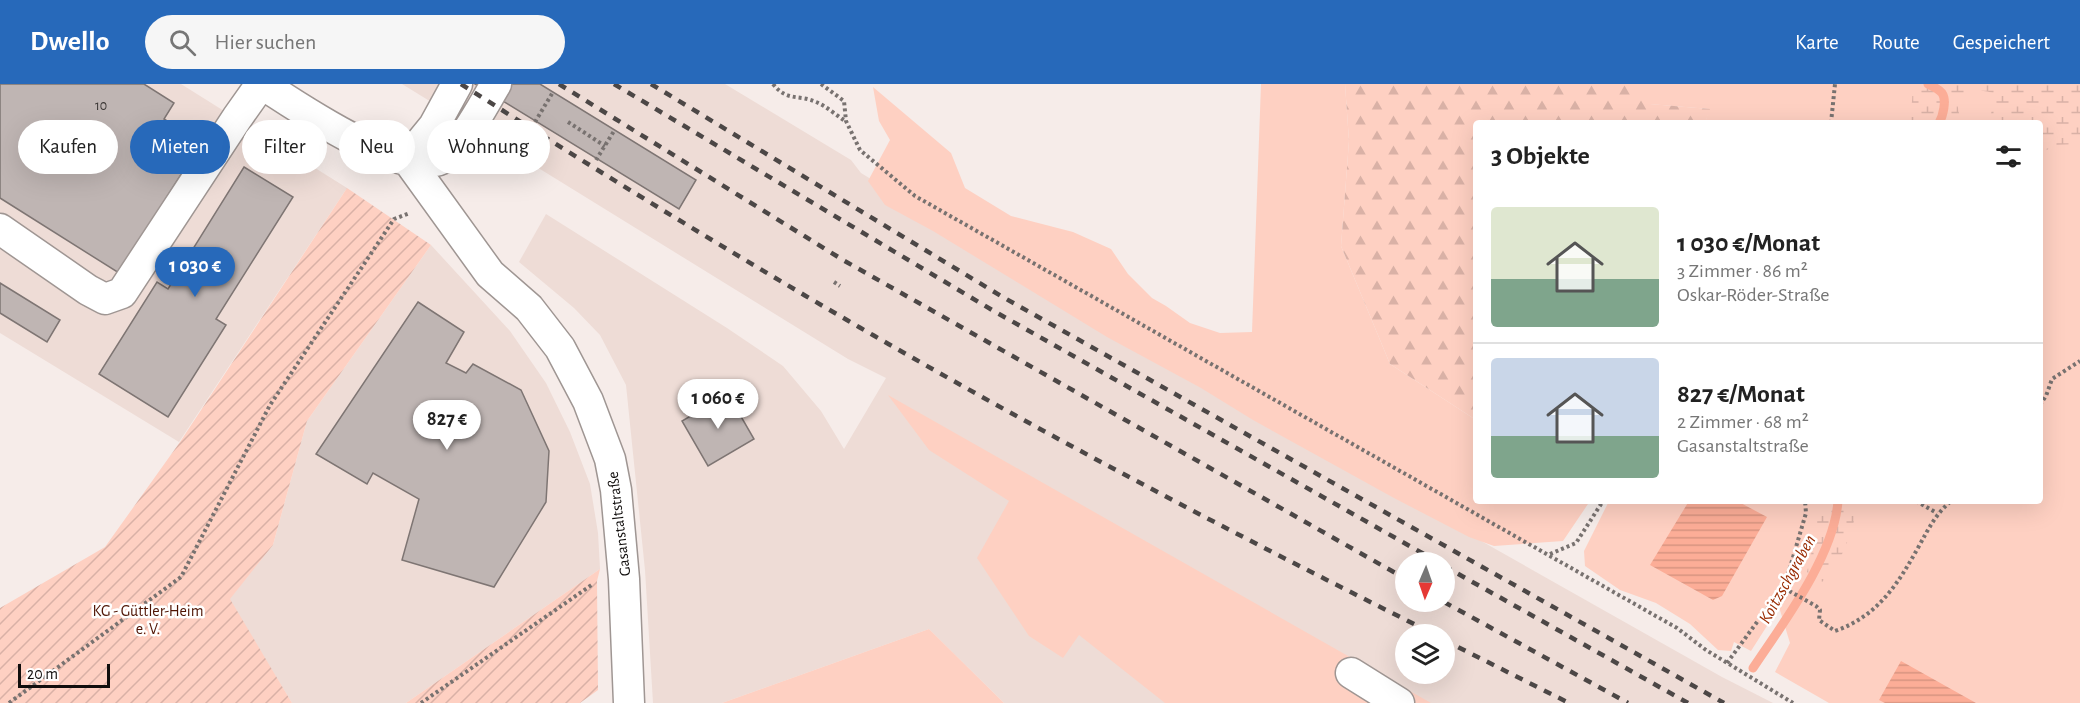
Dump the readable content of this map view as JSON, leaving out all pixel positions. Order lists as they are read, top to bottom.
{
  "streets": {
    "street": ["Gasanstaltstraße"]
  },
  "water": ["Koitzschgraben"],
  "parks": ["KG - Güttler-Heim e. V."],
  "house_numbers": ["10"],
  "scale_bar": "20 m",
  "north": "bottom",
  "page": {
    "header": "Dwello",
    "search": "Hier suchen",
    "nav": ["Karte", "Route", "Gespeichert"],
    "chip": [
      "Kaufen",
      "Mieten",
      "Filter",
      "Neu",
      "Wohnung"
    ],
    "heading": "3 Objekte",
    "list": [
      {
        "name": "1 030 €/Monat",
        "note": "3 Zimmer · 86 m² · Oskar-Röder-Straße"
      },
      {
        "name": "827 €/Monat",
        "note": "2 Zimmer · 68 m² · Gasanstaltstraße"
      }
    ],
    "price": ["1 030 €", "1 060 €", "827 €"],
    "scale": "20 m"
  }
}
